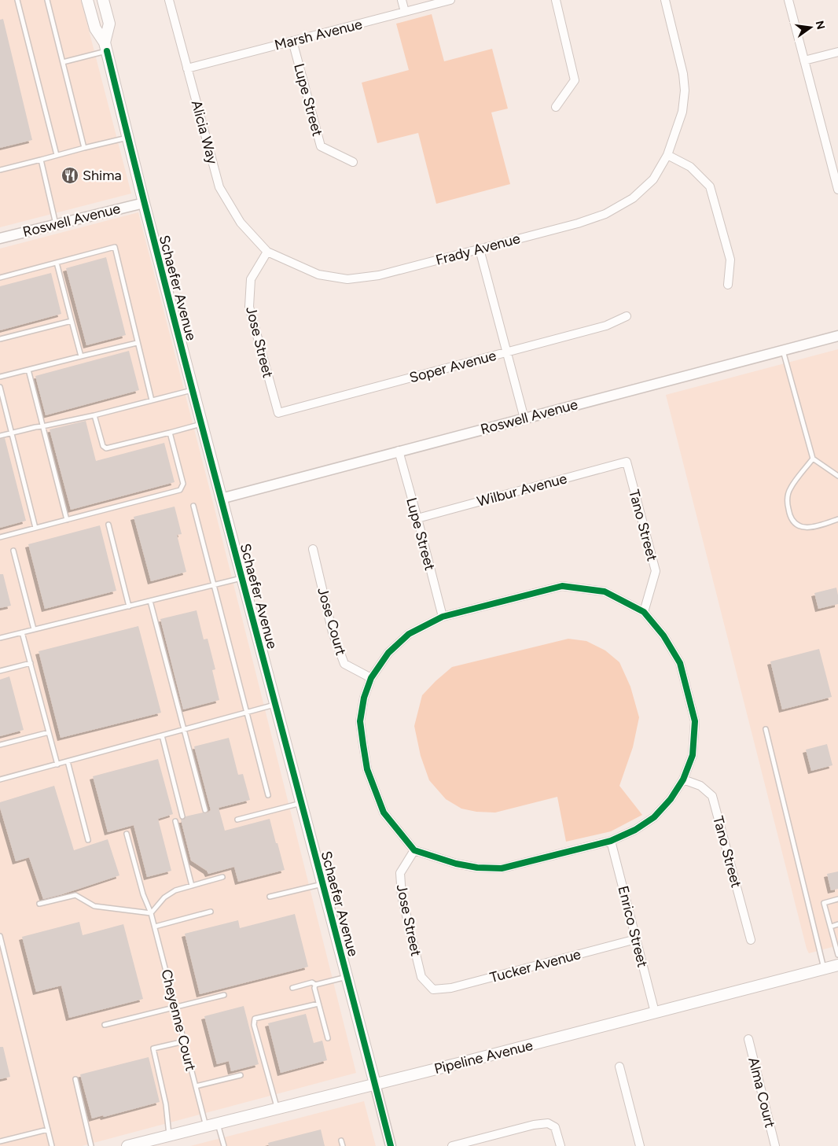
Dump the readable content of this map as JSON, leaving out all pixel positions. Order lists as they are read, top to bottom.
{
  "streets": {
    "main road": ["Schaefer Avenue", "Pipeline Avenue"],
    "street": [
      "Marsh Avenue",
      "Lupe Street",
      "Alicia Way",
      "Roswell Avenue",
      "Frady Avenue",
      "Jose Street",
      "Soper Avenue",
      "Wilbur Avenue",
      "Tano Street",
      "Jose Court",
      "Enrico Street",
      "Tucker Avenue",
      "Alma Court"
    ],
    "lane": ["Cheyenne Court"]
  },
  "crossings": [
    ["Marsh Avenue", "Lupe Street"],
    ["Marsh Avenue", "Alicia Way"],
    ["Lupe Street", "Roswell Avenue"],
    ["Lupe Street", "Wilbur Avenue"],
    ["Alicia Way", "Frady Avenue"],
    ["Alicia Way", "Jose Street"],
    ["Roswell Avenue", "Schaefer Avenue"],
    ["Frady Avenue", "Jose Street"],
    ["Schaefer Avenue", "Pipeline Avenue"],
    ["Jose Street", "Soper Avenue"],
    ["Jose Street", "Tucker Avenue"],
    ["Wilbur Avenue", "Tano Street"],
    ["Enrico Street", "Tucker Avenue"],
    ["Enrico Street", "Pipeline Avenue"],
    ["Cheyenne Court", "Pipeline Avenue"]
  ],
  "places": {
    "restaurant": ["Shima"]
  },
  "north": "right"
}
